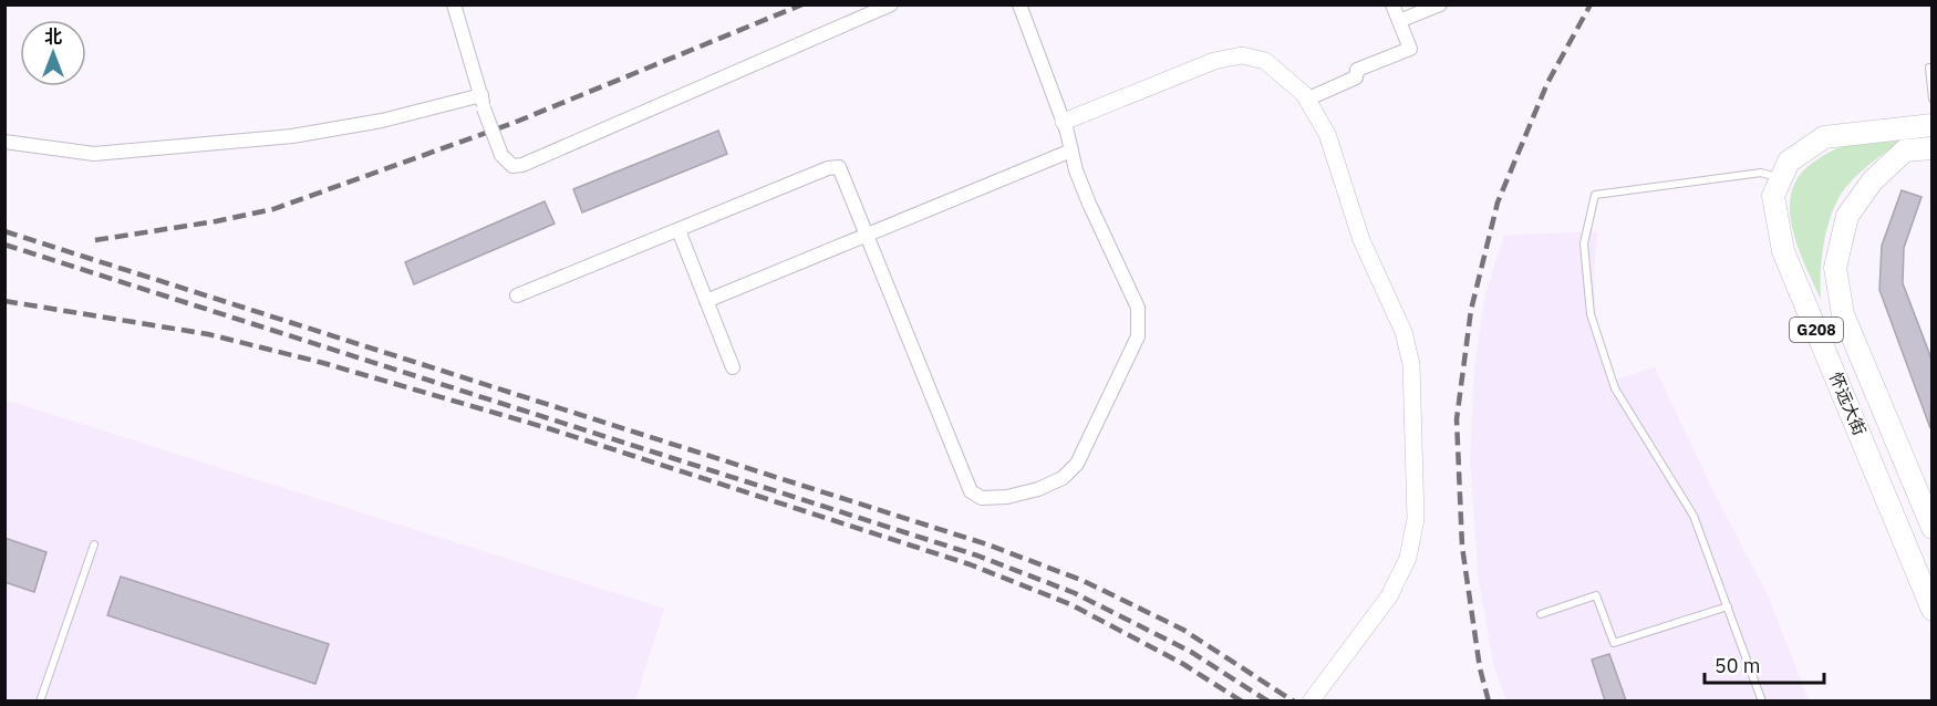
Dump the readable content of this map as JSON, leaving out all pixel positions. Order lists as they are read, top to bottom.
{
  "streets": {
    "highway": ["G208", "怀远大街"]
  },
  "scale_bar": "50 m",
  "north": "top"
}
